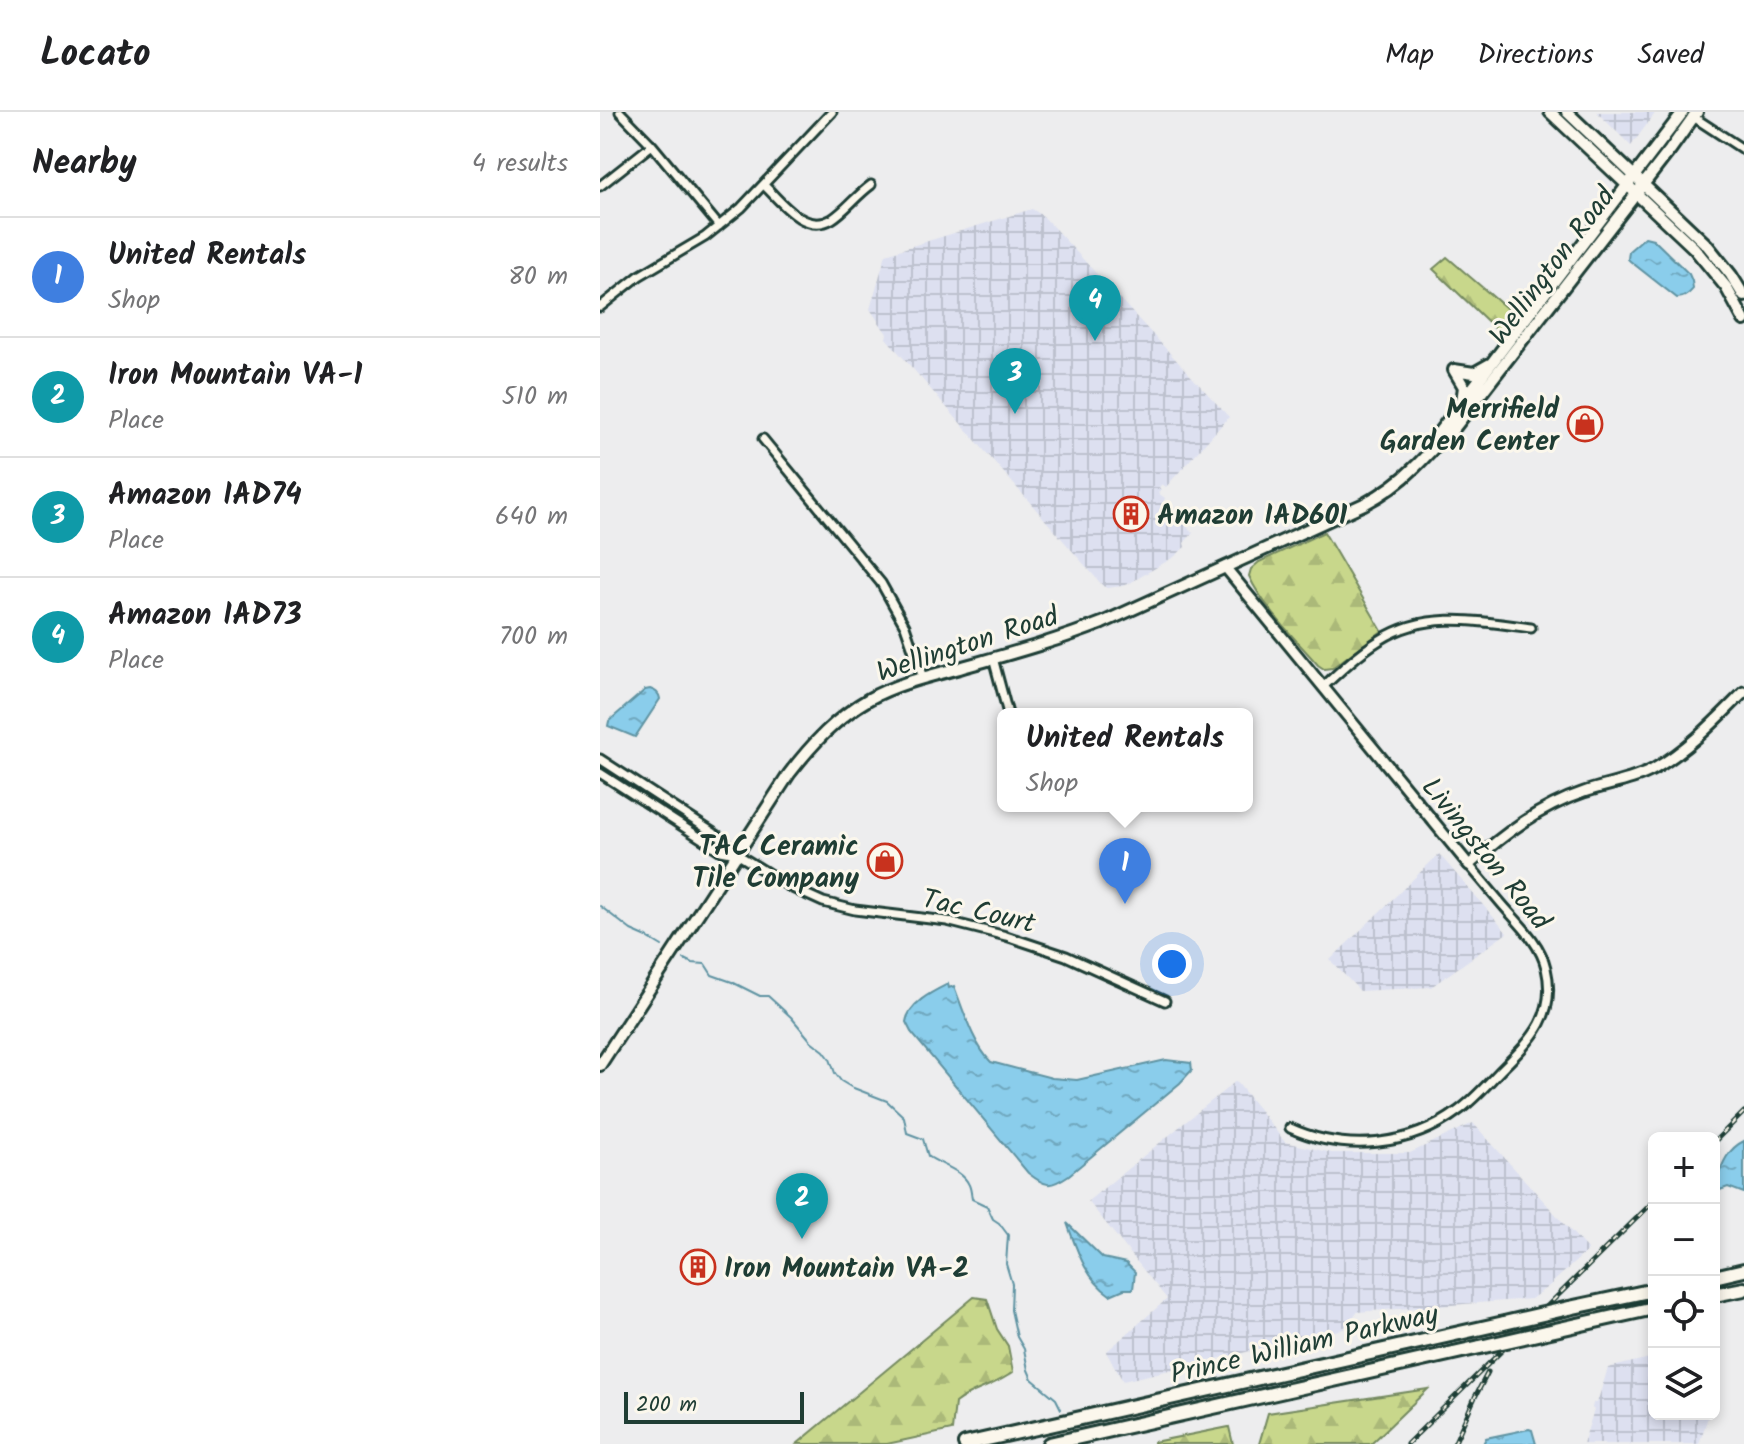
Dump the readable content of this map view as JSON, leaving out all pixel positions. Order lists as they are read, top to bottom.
{
  "streets": {
    "highway": ["Prince William Parkway"],
    "main road": ["Wellington Road"],
    "street": ["Livingston Road", "Tac Court"]
  },
  "crossings": [
    ["Wellington Road", "Livingston Road"],
    ["Wellington Road", "Tac Court"]
  ],
  "places": {
    "shop": ["Merrifield Garden Center", "TAC Ceramic Tile Company"],
    "building": ["Amazon IAD601", "Iron Mountain VA-2"]
  },
  "scale_bar": "200 m",
  "page": {
    "header": "Locato",
    "nav": ["Map", "Directions", "Saved"],
    "heading": ["Nearby", "4 results"],
    "list": [
      {
        "mark": "1",
        "name": "United Rentals",
        "note": "Shop",
        "value": "80 m"
      },
      {
        "mark": "2",
        "name": "Iron Mountain VA-1",
        "note": "Place",
        "value": "510 m"
      },
      {
        "mark": "3",
        "name": "Amazon IAD74",
        "note": "Place",
        "value": "640 m"
      },
      {
        "mark": "4",
        "name": "Amazon IAD73",
        "note": "Place",
        "value": "700 m"
      }
    ],
    "pins": [
      "4",
      "3",
      "1",
      "2"
    ],
    "popup": ["United Rentals", "Shop"],
    "map_buttons": ["+", "−"],
    "scale": "200 m"
  }
}
